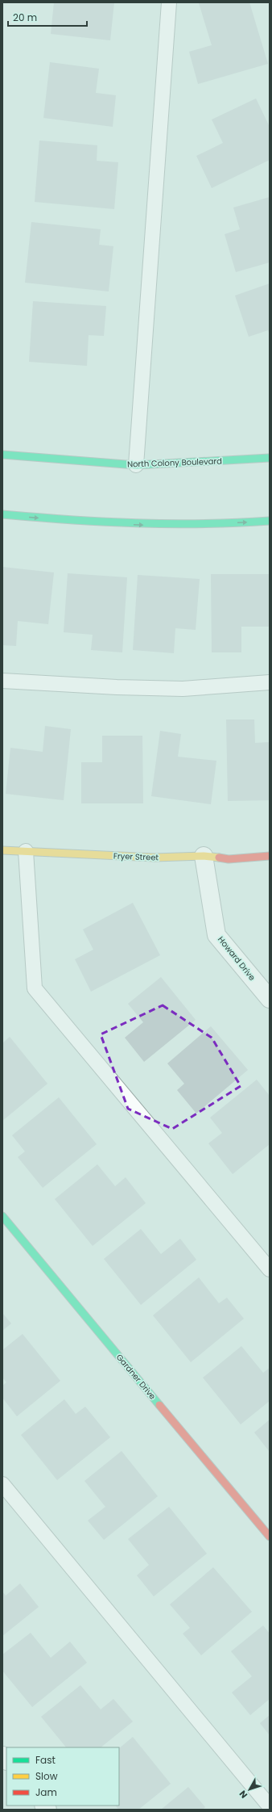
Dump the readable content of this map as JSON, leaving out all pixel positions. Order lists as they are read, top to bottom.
{
  "streets": {
    "street": [
      "North Colony Boulevard",
      "Fryer Street",
      "Howard Drive",
      "Gardner Drive"
    ]
  },
  "crossings": [
    ["Fryer Street", "Howard Drive"]
  ],
  "legend": ["Fast", "Slow", "Jam"],
  "scale_bar": "20 m",
  "north": "bottom left"
}
